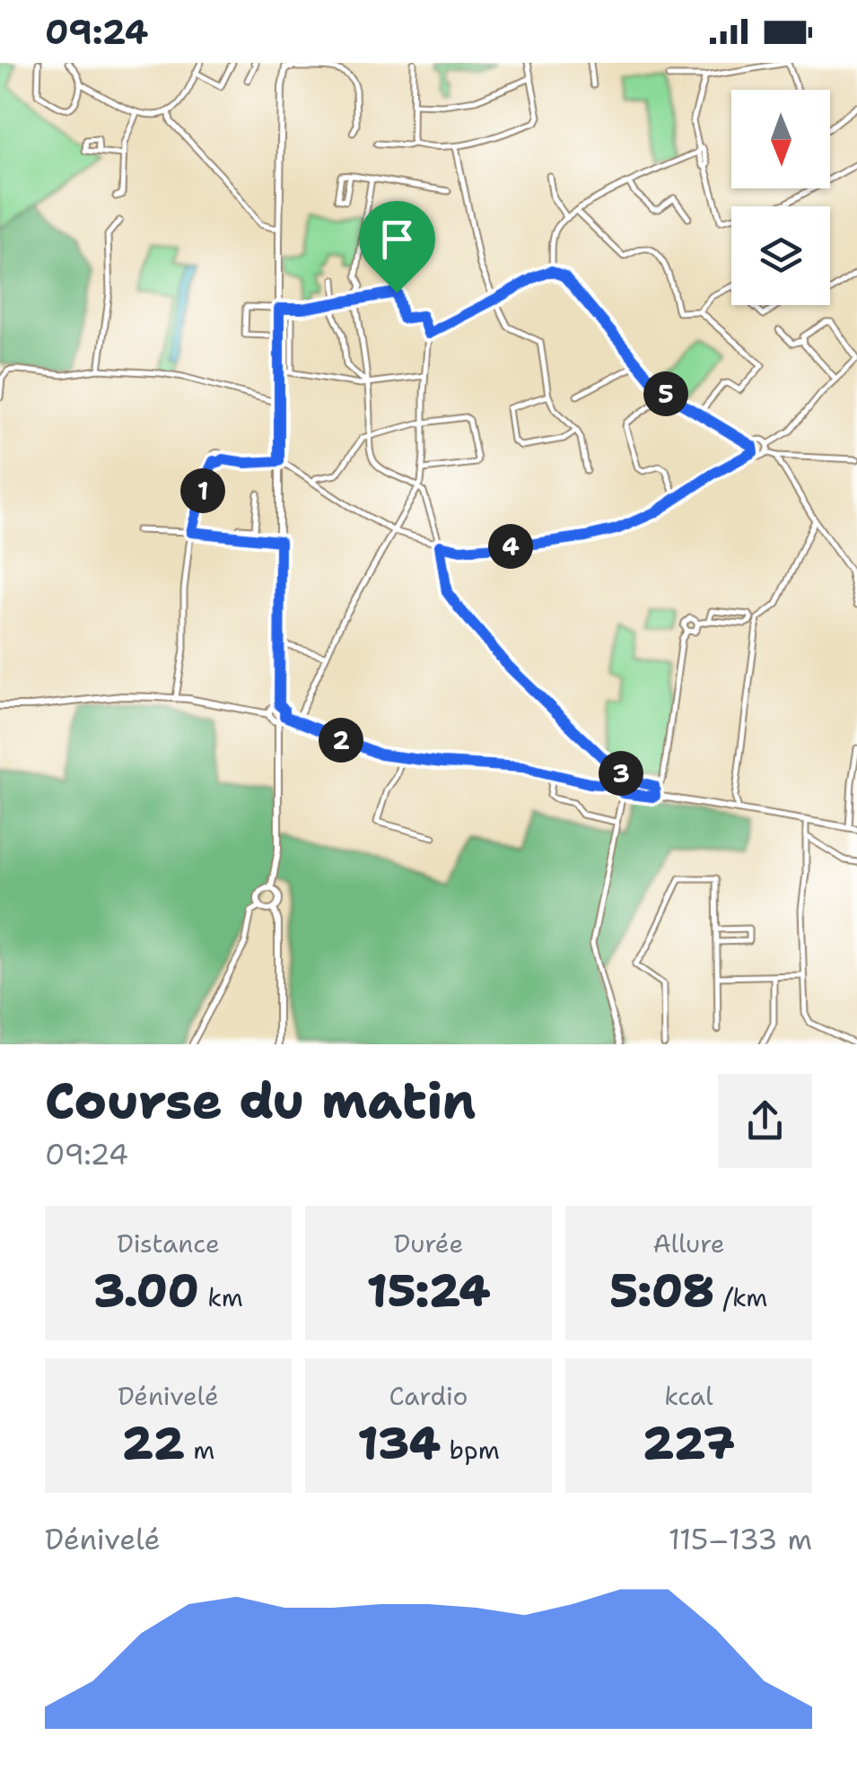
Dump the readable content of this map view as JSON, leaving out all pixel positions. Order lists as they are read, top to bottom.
{
  "north": "bottom",
  "page": {
    "status": "09:24",
    "pins": [
      "5",
      "1",
      "4",
      "2",
      "3"
    ],
    "heading": ["Course du matin", "09:24"],
    "stats": [
      ["Distance", "3.00 km"],
      ["Durée", "15:24"],
      ["Allure", "5:08 /km"],
      ["Dénivelé", "22 m"],
      ["Cardio", "134 bpm"],
      ["kcal", "227"]
    ],
    "chart": ["Dénivelé", "115–133 m"]
  }
}
